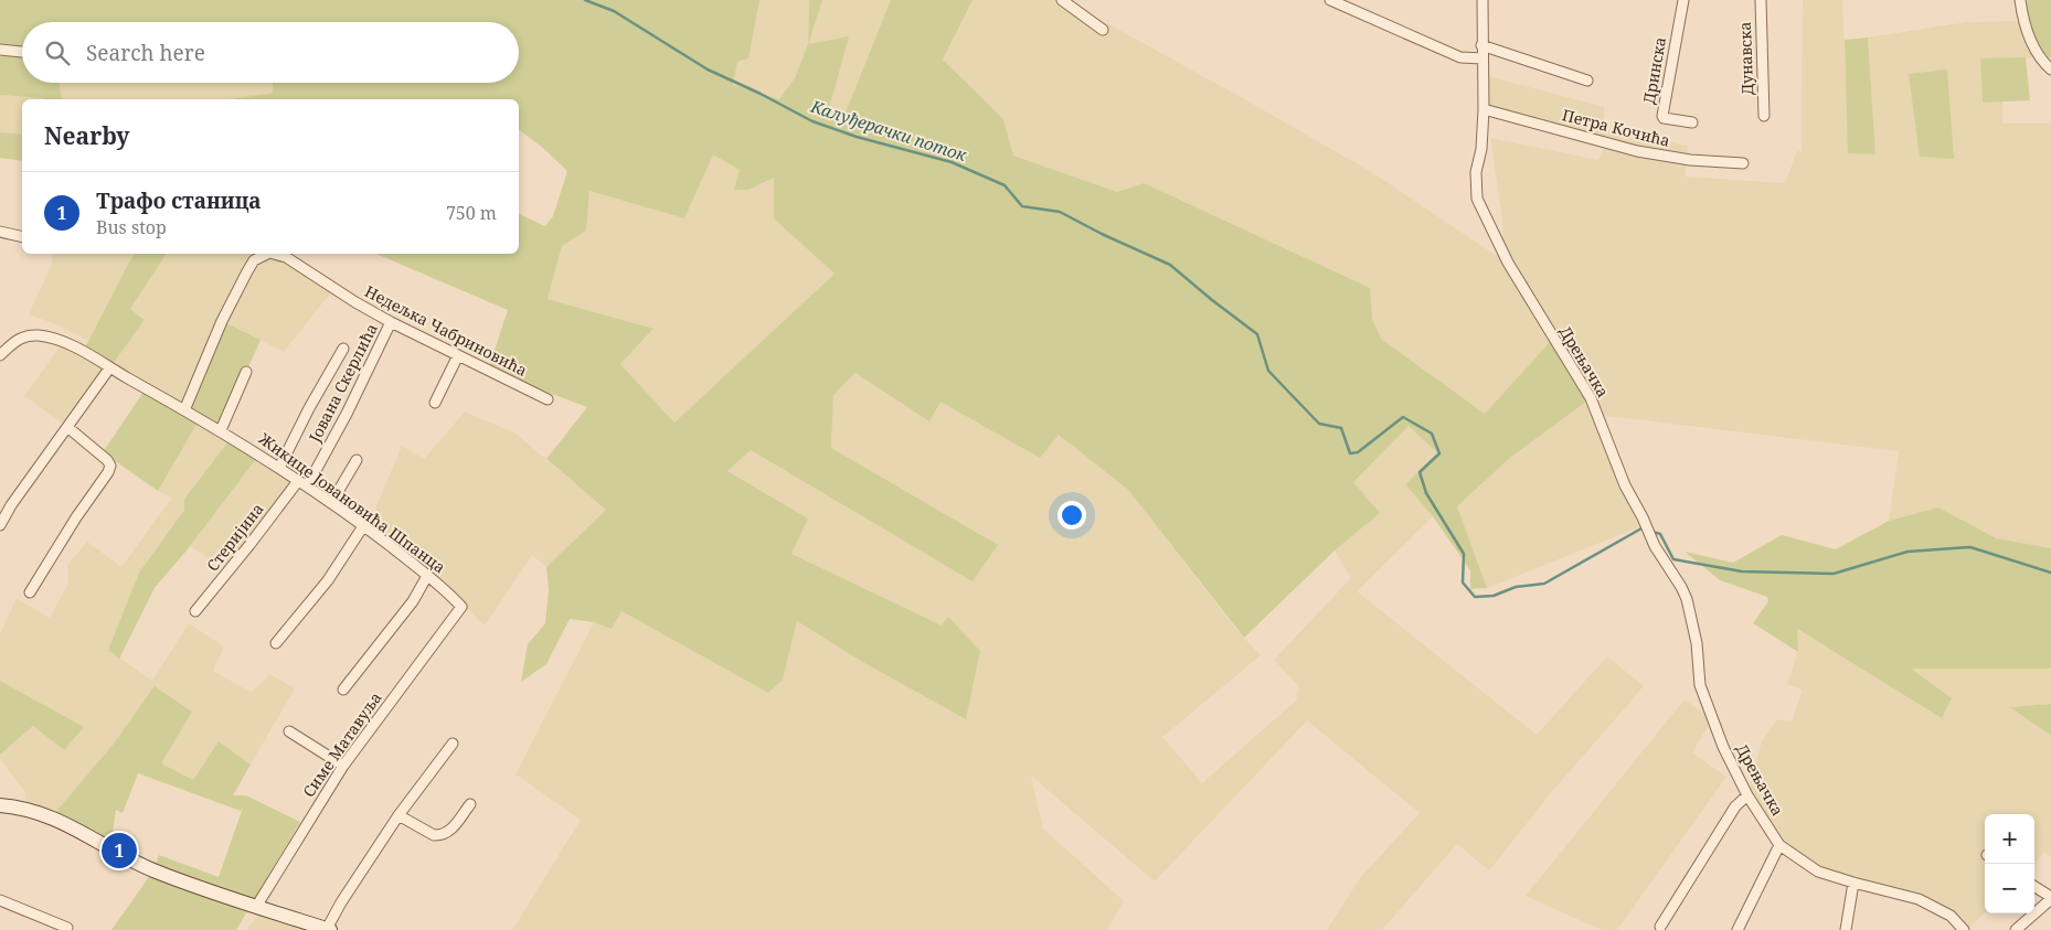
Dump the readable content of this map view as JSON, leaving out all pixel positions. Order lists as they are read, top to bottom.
{
  "streets": {
    "street": [
      "Дунавска",
      "Дринска",
      "Петра Кочића",
      "Недељка Чабриновића",
      "Дрењачка",
      "Јована Скерлића",
      "Жикице Јовановића Шпанца",
      "Стеријина",
      "Симе Матавуља"
    ]
  },
  "crossings": [
    ["Петра Кочића", "Дрењачка"],
    ["Недељка Чабриновића", "Јована Скерлића"],
    ["Недељка Чабриновића", "Жикице Јовановића Шпанца"],
    ["Јована Скерлића", "Жикице Јовановића Шпанца"],
    ["Јована Скерлића", "Стеријина"],
    ["Жикице Јовановића Шпанца", "Стеријина"],
    ["Жикице Јовановића Шпанца", "Симе Матавуља"]
  ],
  "water": ["Калуђерачки поток"],
  "page": {
    "search": "Search here",
    "heading": "Nearby",
    "list": [
      {
        "mark": "1",
        "name": "Трафо станица",
        "note": "Bus stop",
        "value": "750 m"
      }
    ],
    "map_buttons": ["+", "−"],
    "pins": "1"
  }
}
